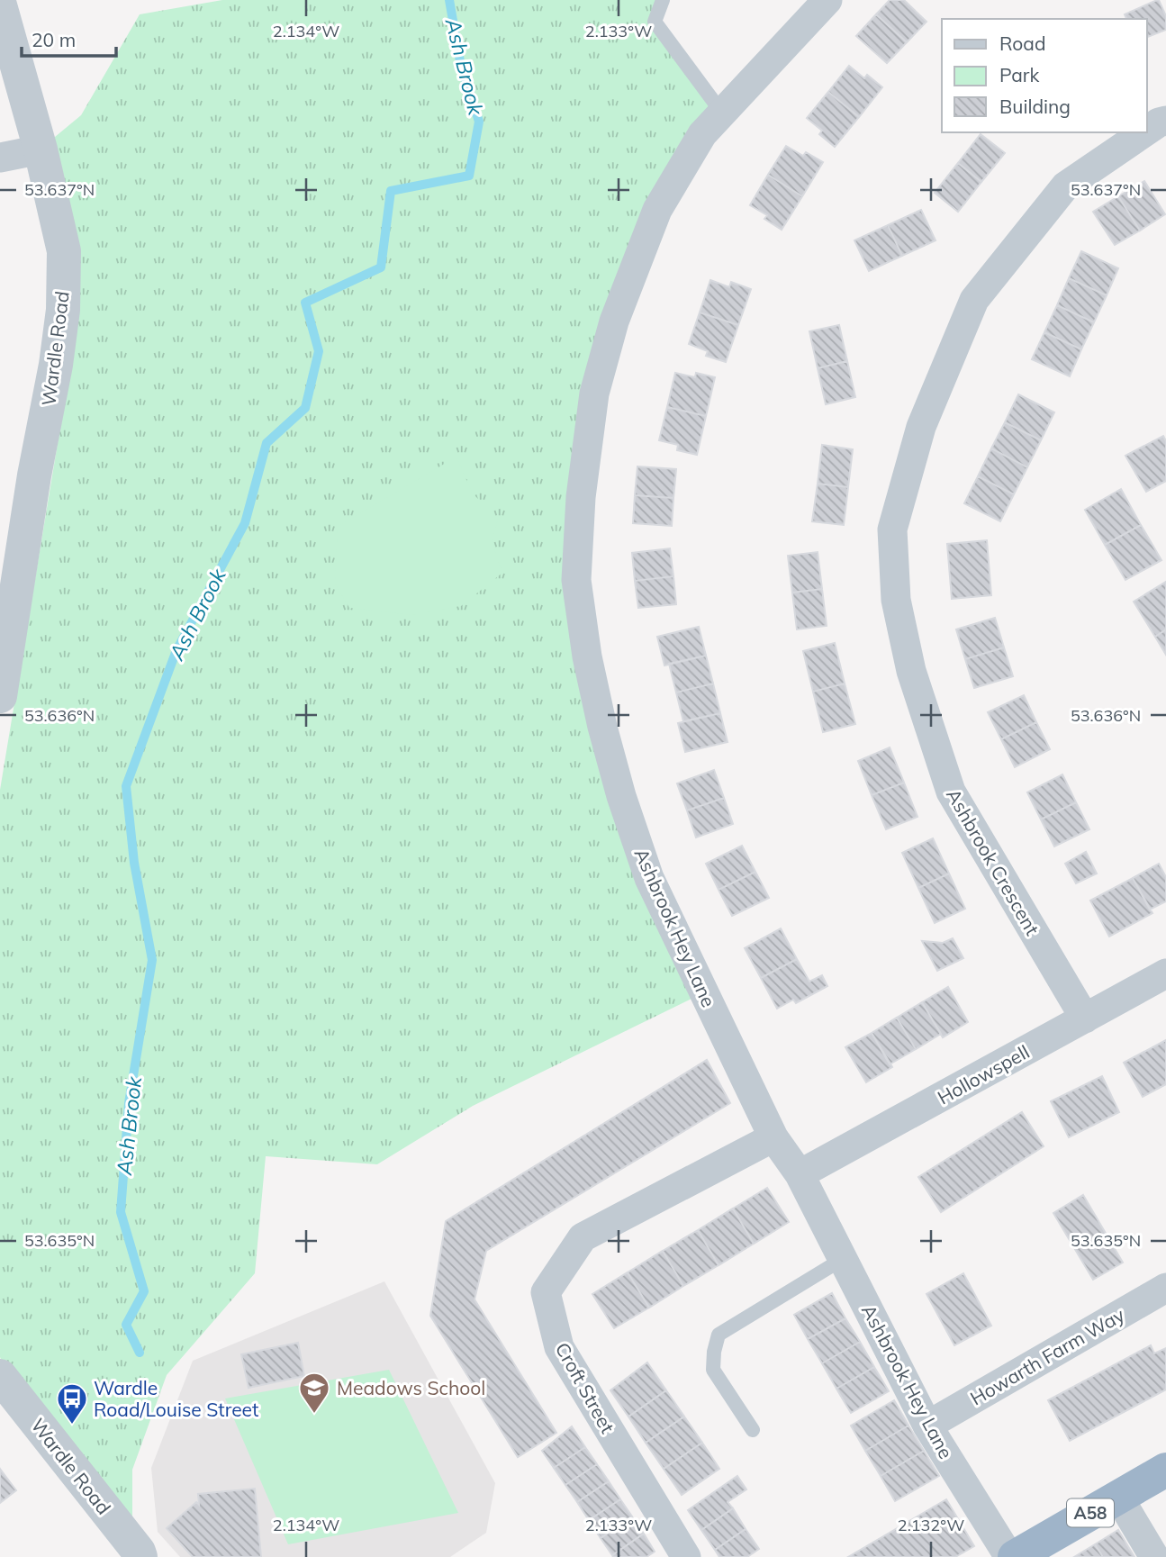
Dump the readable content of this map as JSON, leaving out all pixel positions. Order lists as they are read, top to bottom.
{
  "streets": {
    "highway": ["A58"],
    "street": [
      "Wardle Road",
      "Ashbrook Crescent",
      "Ashbrook Hey Lane",
      "Hollowspell",
      "Howarth Farm Way",
      "Croft Street"
    ]
  },
  "crossings": [
    ["Ashbrook Crescent", "Hollowspell"],
    ["Ashbrook Hey Lane", "Hollowspell"],
    ["Ashbrook Hey Lane", "Howarth Farm Way"],
    ["Ashbrook Hey Lane", "Croft Street"]
  ],
  "water": ["Ash Brook"],
  "places": {
    "school or university": ["Meadows School"],
    "bus stop": ["Wardle Road/Louise Street"]
  },
  "legend": ["Road", "Park", "Building"],
  "scale_bar": "20 m",
  "coordinates": [
    "2.134°W",
    "2.133°W",
    "53.637°N",
    "53.636°N",
    "53.635°N",
    "2.132°W"
  ]
}
